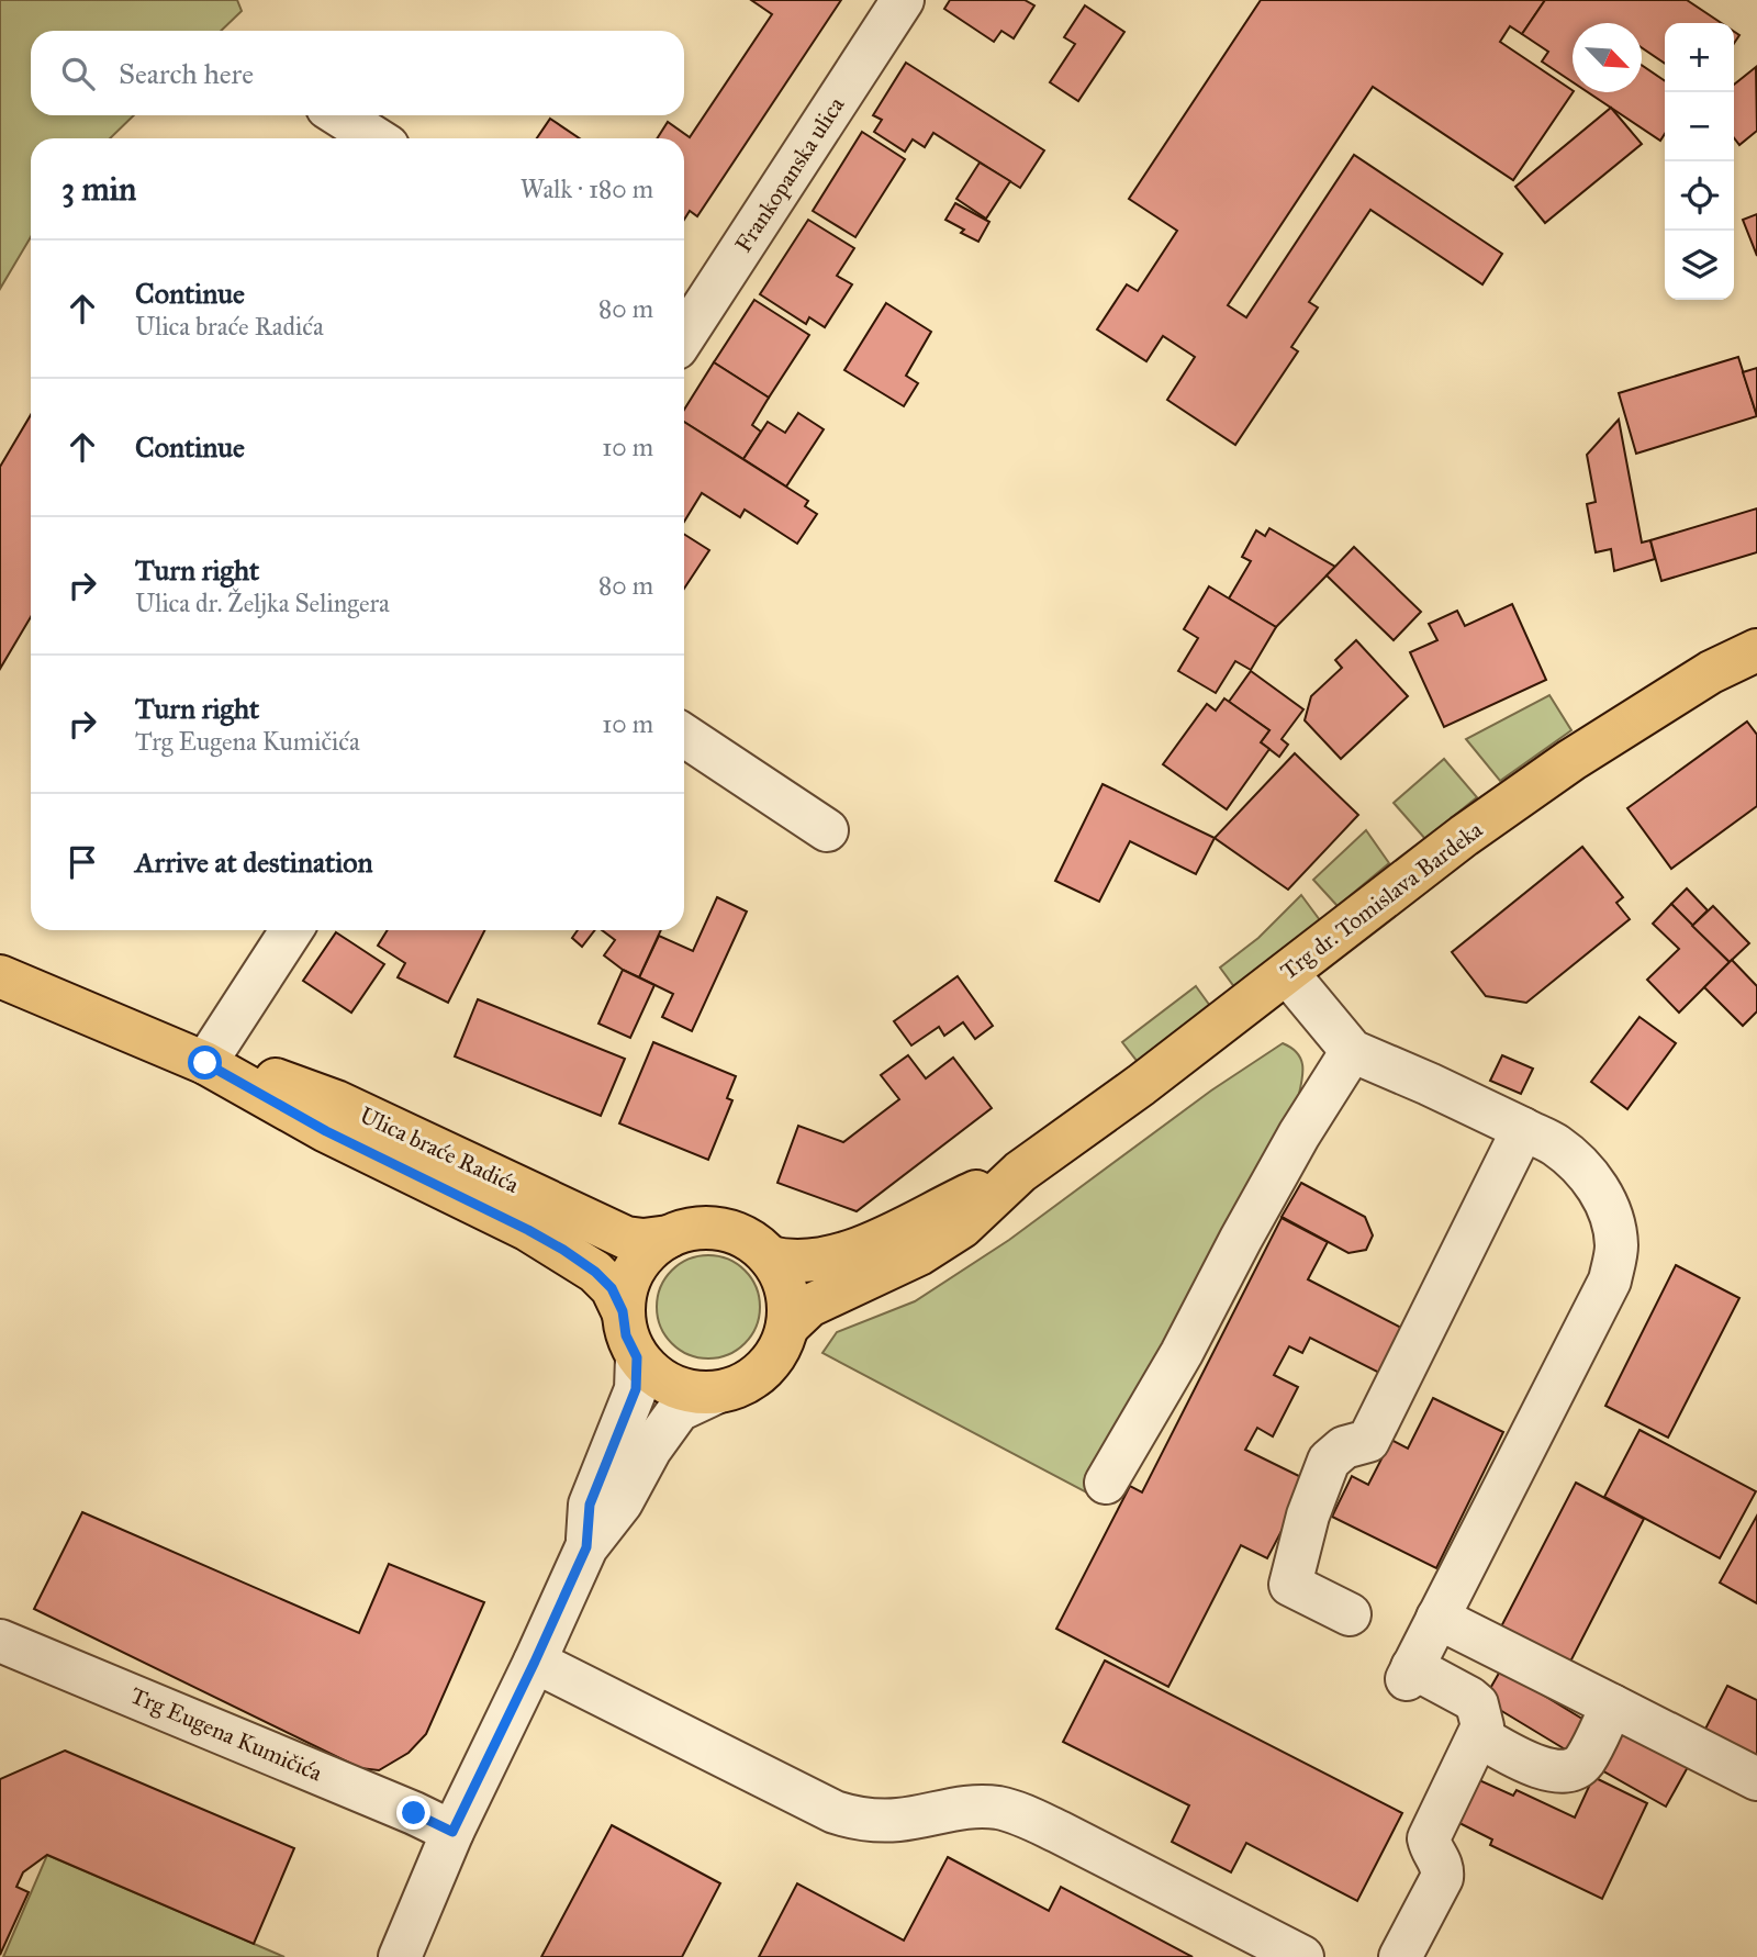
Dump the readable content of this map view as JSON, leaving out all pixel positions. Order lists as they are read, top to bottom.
{
  "streets": {
    "main road": ["Trg dr. Tomislava Bardeka", "Ulica braće Radića"],
    "street": ["Frankopanska ulica", "Trg Eugena Kumičića"]
  },
  "crossings": [
    ["Trg dr. Tomislava Bardeka", "Ulica braće Radića"]
  ],
  "north": "bottom right",
  "page": {
    "map_buttons": ["+", "−"],
    "search": "Search here",
    "heading": ["3 min", "Walk · 180 m"],
    "list": [
      ["Continue", "Ulica braće Radića", "80 m"],
      ["Continue", "10 m"],
      ["Turn right", "Ulica dr. Željka Selingera", "80 m"],
      ["Turn right", "Trg Eugena Kumičića", "10 m"],
      "Arrive at destination"
    ]
  }
}
